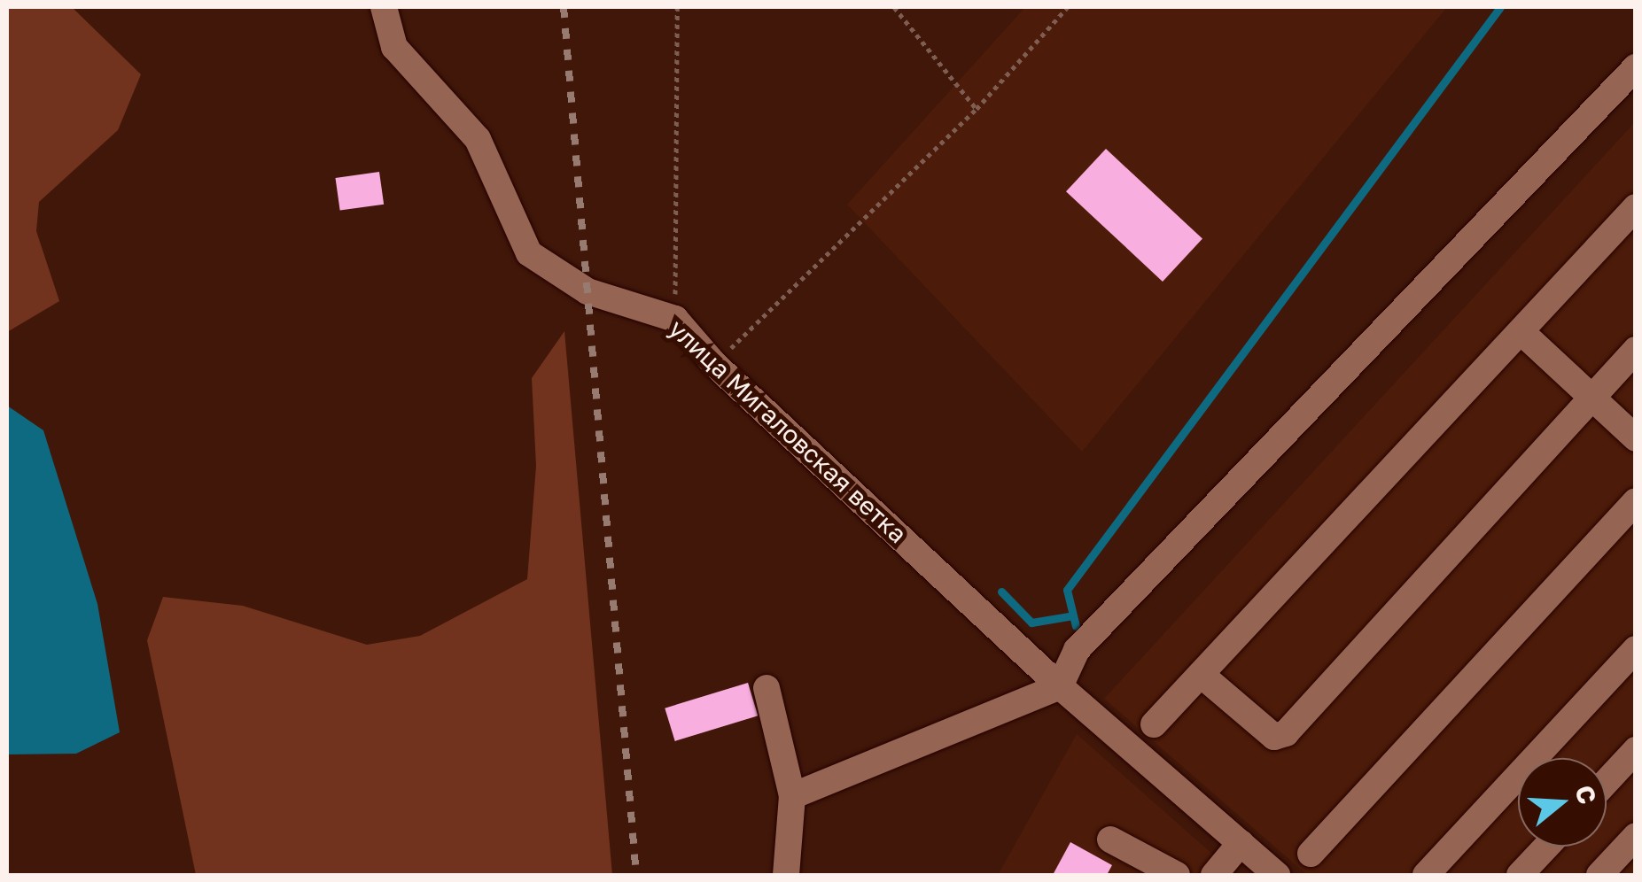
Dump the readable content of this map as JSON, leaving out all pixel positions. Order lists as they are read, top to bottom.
{
  "streets": {
    "lane": ["улица Мигаловская ветка"]
  },
  "north": "right"
}
